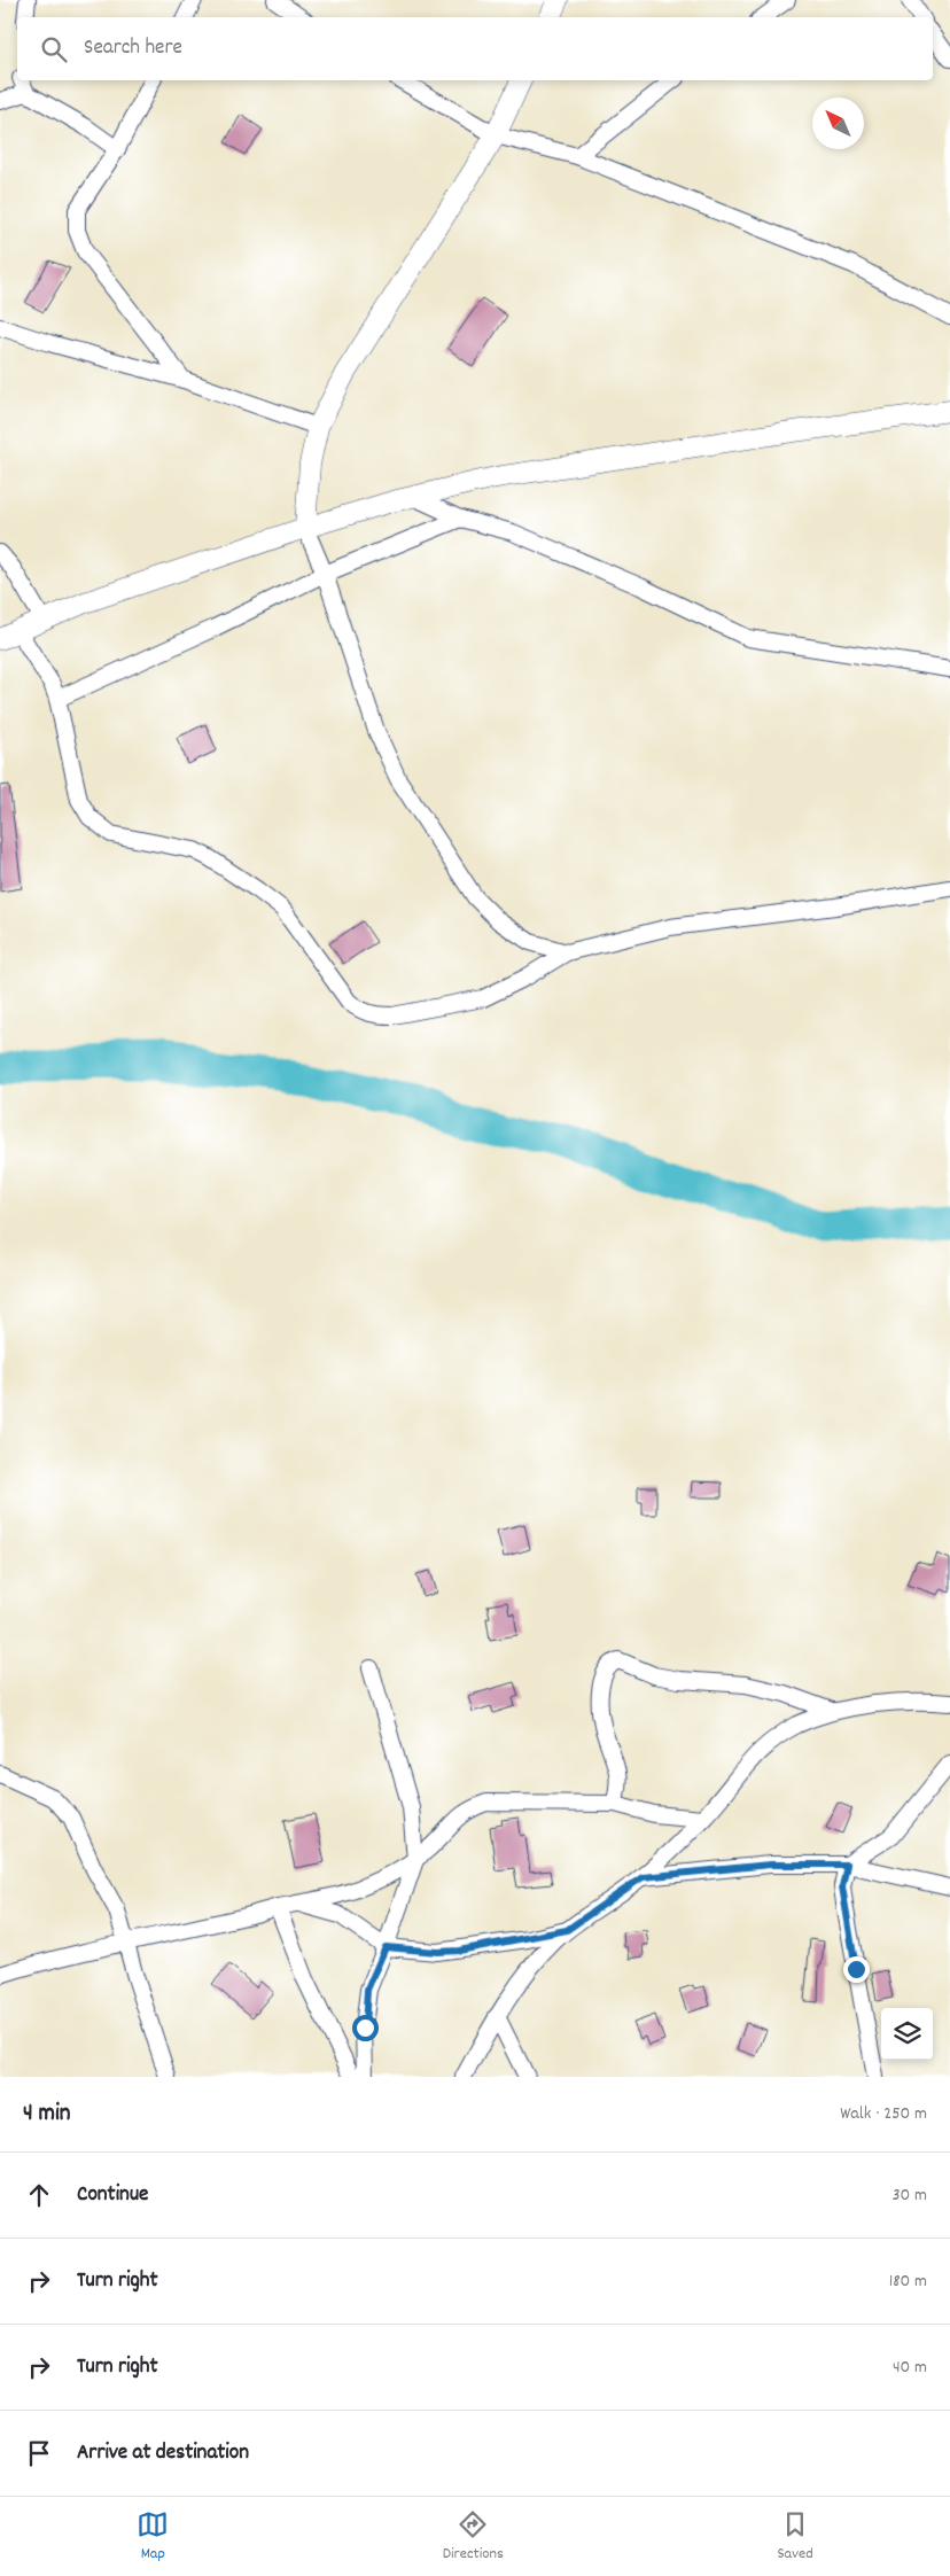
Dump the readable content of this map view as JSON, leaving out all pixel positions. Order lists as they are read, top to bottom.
{
  "north": "top left",
  "page": {
    "search": "Search here",
    "heading": ["4 min", "Walk · 250 m"],
    "list": [
      ["Continue", "30 m"],
      ["Turn right", "180 m"],
      ["Turn right", "40 m"],
      "Arrive at destination"
    ],
    "nav": ["Map", "Directions", "Saved"]
  }
}
